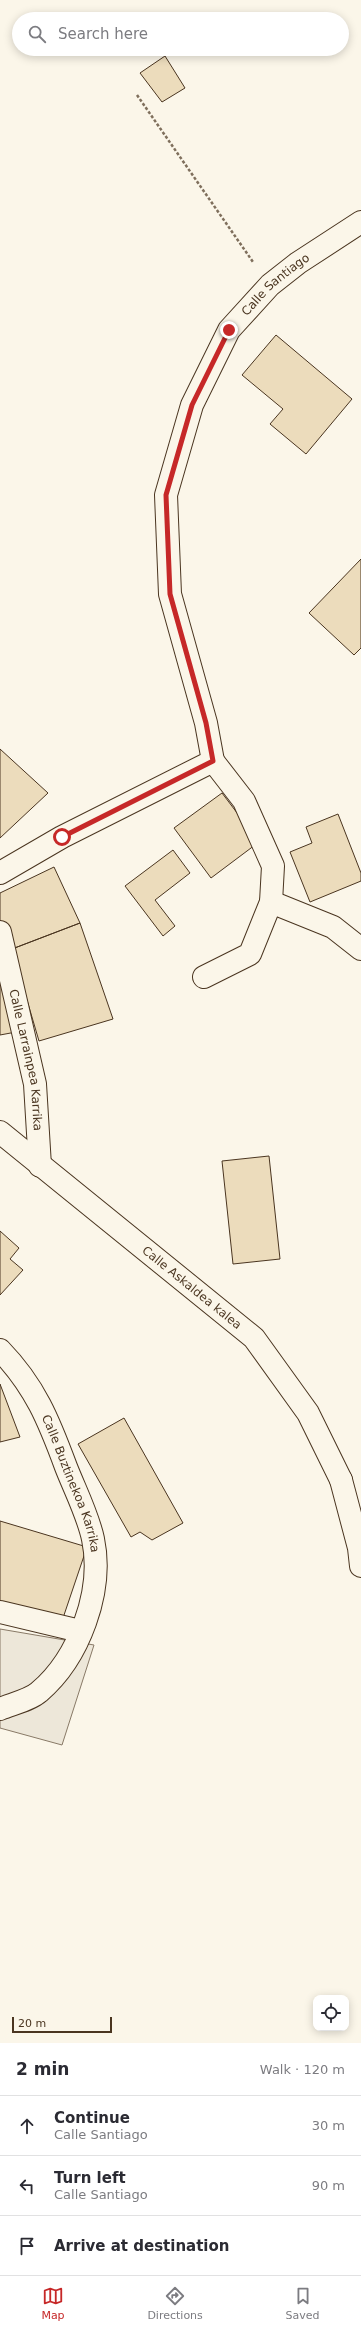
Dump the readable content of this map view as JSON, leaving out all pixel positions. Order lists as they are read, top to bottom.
{
  "streets": {
    "street": [
      "Calle Santiago",
      "Calle Larrainpea Karrika",
      "Calle Askaldea kalea",
      "Calle Buztinekoa Karrika"
    ]
  },
  "crossings": [
    ["Calle Larrainpea Karrika", "Calle Askaldea kalea"]
  ],
  "scale_bar": "20 m",
  "page": {
    "search": "Search here",
    "scale": "20 m",
    "heading": ["2 min", "Walk · 120 m"],
    "list": [
      ["Continue", "Calle Santiago", "30 m"],
      ["Turn left", "Calle Santiago", "90 m"],
      "Arrive at destination"
    ],
    "nav": ["Map", "Directions", "Saved"]
  }
}
